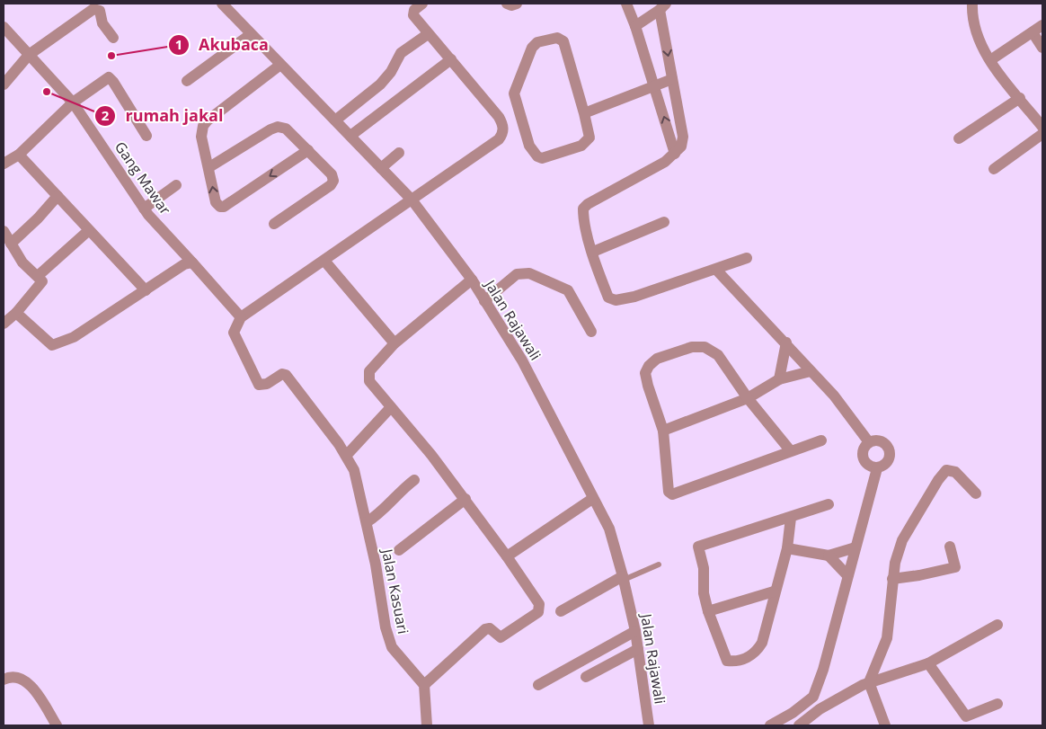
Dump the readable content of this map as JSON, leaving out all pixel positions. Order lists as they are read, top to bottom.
{
  "streets": {
    "street": ["Gang Mawar", "Jalan Rajawali", "Jalan Kasuari"]
  },
  "crossings": [
    ["Gang Mawar", "Jalan Kasuari"]
  ],
  "places": ["Akubaca", "rumah jakal"]
}
